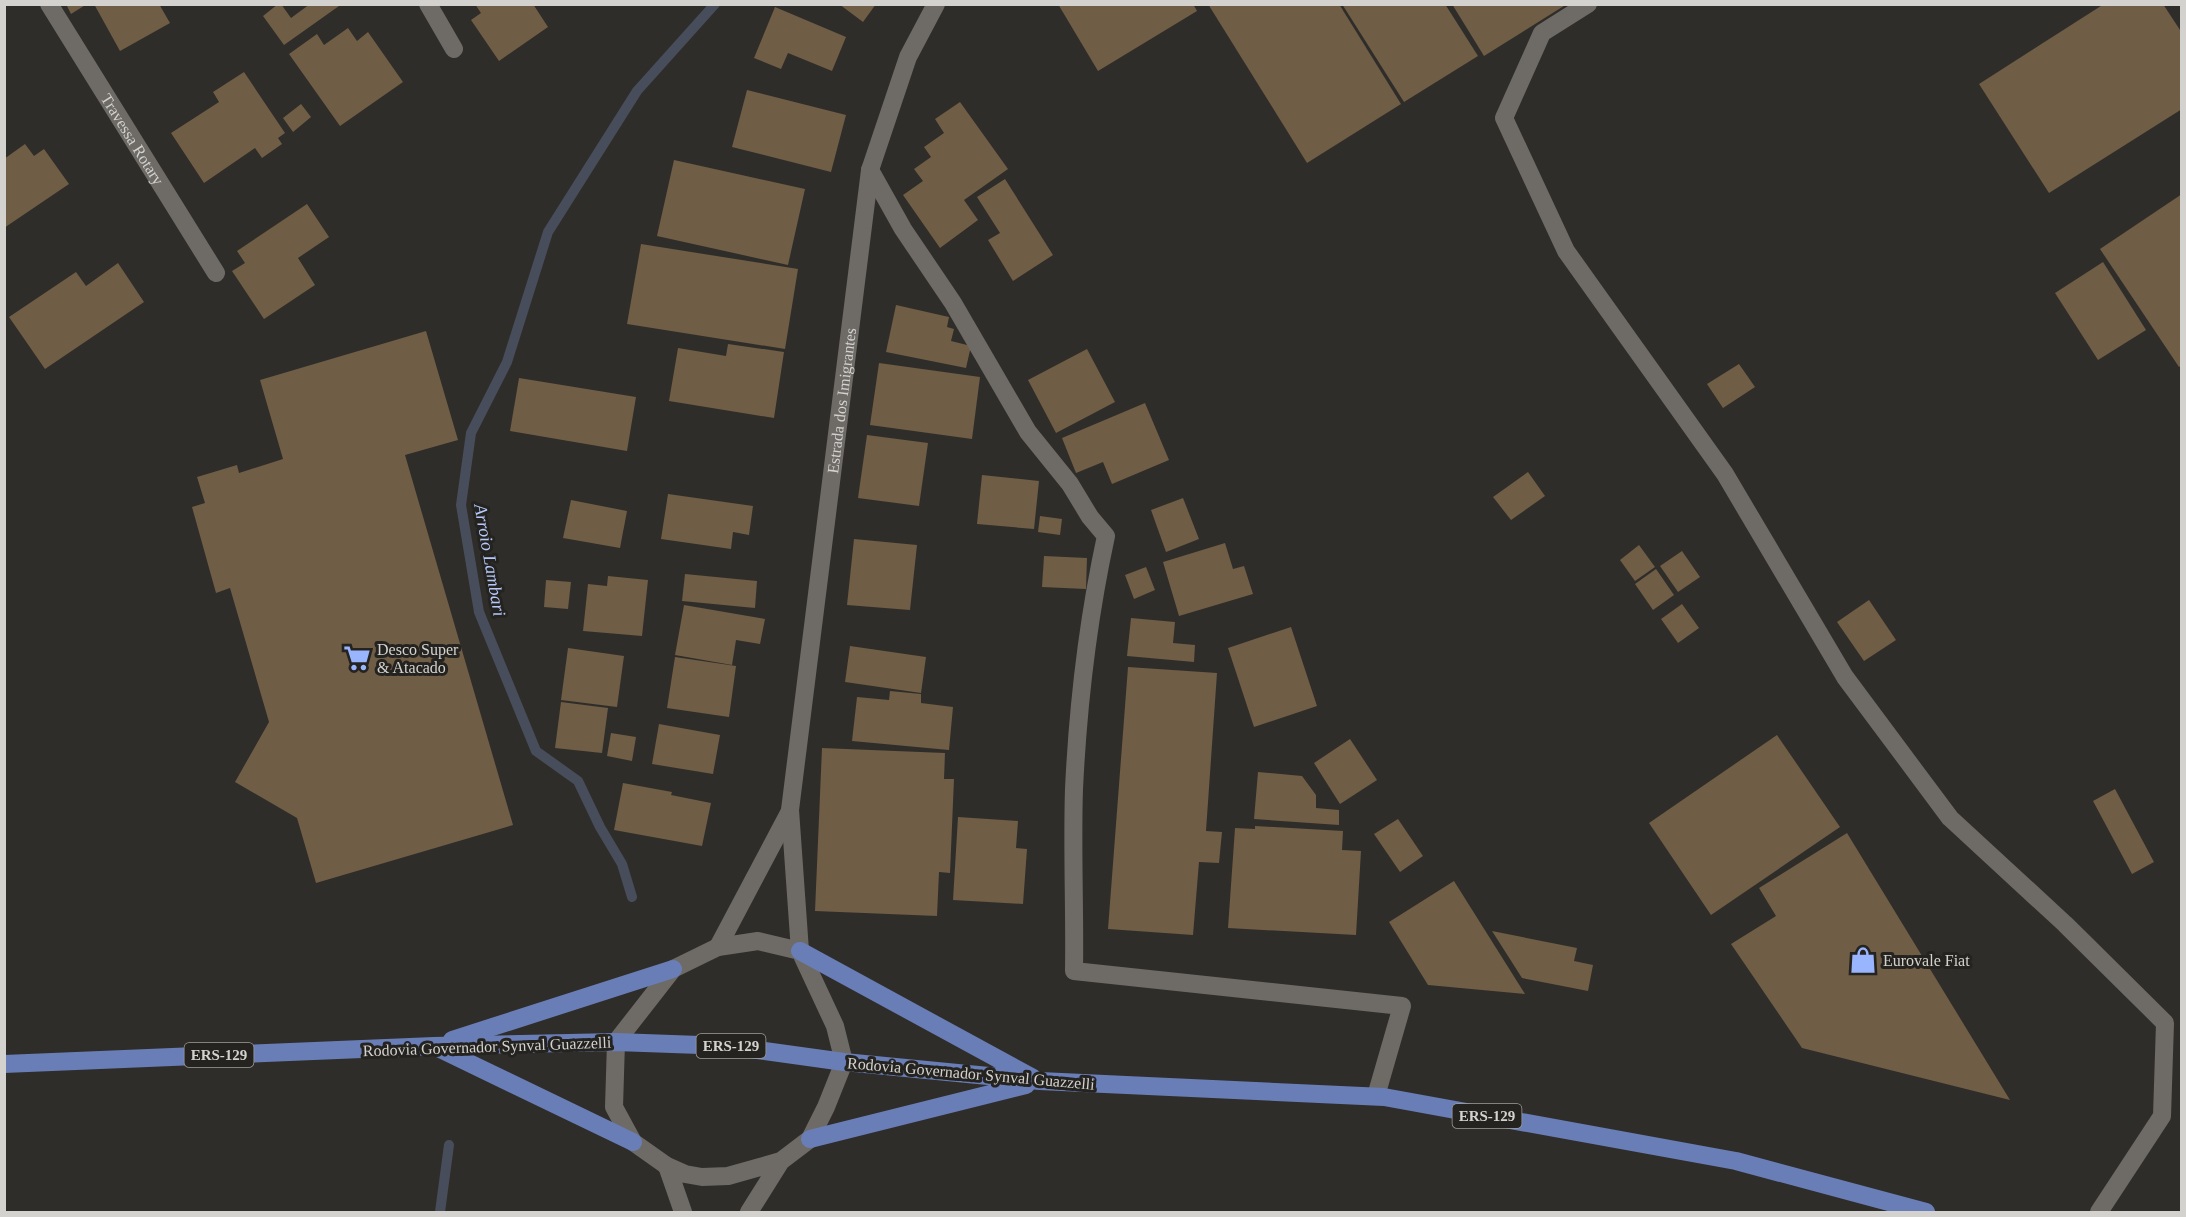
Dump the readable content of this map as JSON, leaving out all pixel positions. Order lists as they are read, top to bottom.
{
  "streets": {
    "main road": ["Rodovia Governador Synval Guazzelli", "ERS-129"],
    "street": ["Travessa Rotary", "Estrada dos Imigrantes"]
  },
  "crossings": [
    ["Estrada dos Imigrantes", "Rodovia Governador Synval Guazzelli"]
  ],
  "water": ["Arroio Lambari"],
  "places": {
    "supermarket": ["Desco Super & Atacado"],
    "shop": ["Eurovale Fiat"]
  }
}
